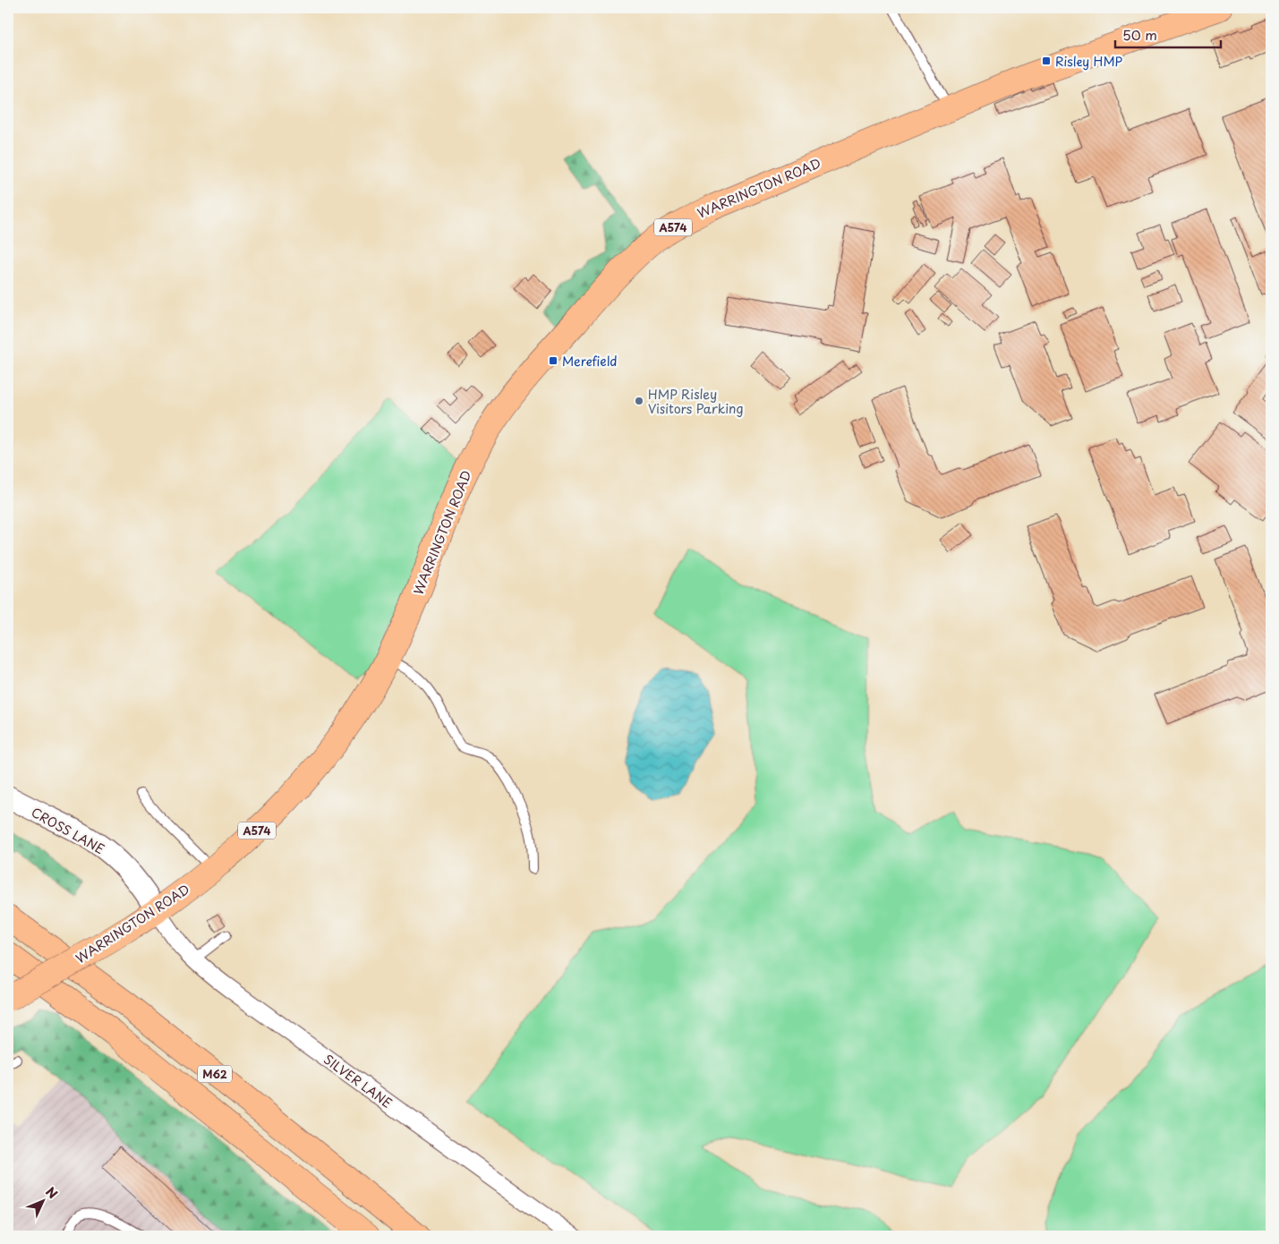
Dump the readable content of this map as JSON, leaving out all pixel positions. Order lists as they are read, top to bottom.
{
  "streets": {
    "main road": ["WARRINGTON ROAD", "A574", "M62"],
    "street": ["CROSS LANE", "SILVER LANE"]
  },
  "crossings": [
    ["WARRINGTON ROAD", "CROSS LANE"],
    ["WARRINGTON ROAD", "SILVER LANE"],
    ["CROSS LANE", "SILVER LANE"]
  ],
  "places": {
    "transit": ["Risley HMP", "Merefield"],
    "other": ["HMP Risley Visitors Parking"]
  },
  "scale_bar": "50 m",
  "north": "top right"
}
